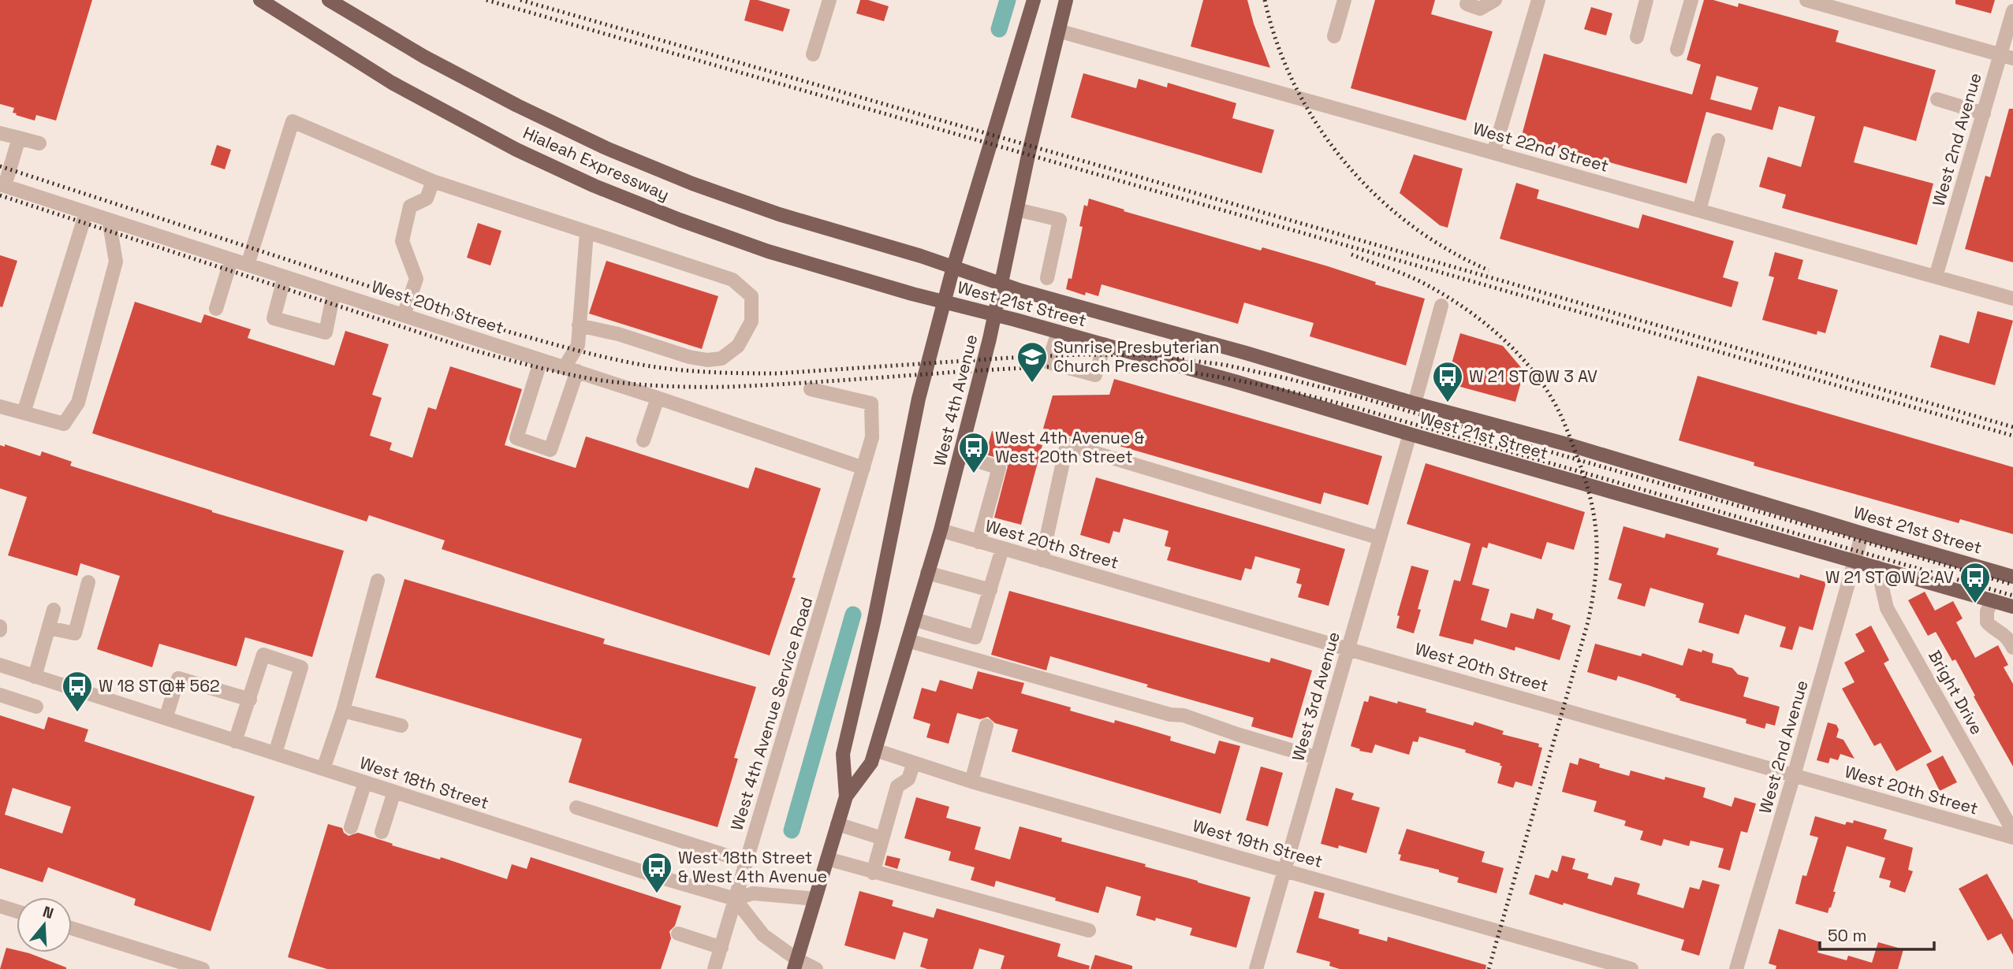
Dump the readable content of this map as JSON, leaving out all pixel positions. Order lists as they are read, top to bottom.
{
  "streets": {
    "main road": ["Hialeah Expressway", "West 21st Street", "West 4th Avenue"],
    "street": [
      "West 2nd Avenue",
      "West 22nd Street",
      "West 20th Street",
      "Bright Drive",
      "West 3rd Avenue",
      "West 4th Avenue Service Road",
      "West 18th Street",
      "West 19th Street"
    ]
  },
  "crossings": [
    ["West 2nd Avenue", "West 22nd Street"],
    ["West 2nd Avenue", "West 21st Street"],
    ["West 2nd Avenue", "West 20th Street"],
    ["West 22nd Street", "West 4th Avenue"],
    ["Hialeah Expressway", "West 21st Street"],
    ["Hialeah Expressway", "West 4th Avenue"],
    ["West 21st Street", "West 4th Avenue"],
    ["West 21st Street", "Bright Drive"],
    ["West 21st Street", "West 3rd Avenue"],
    ["West 20th Street", "West 4th Avenue"],
    ["West 20th Street", "West 3rd Avenue"],
    ["West 20th Street", "West 4th Avenue Service Road"],
    ["West 4th Avenue", "West 19th Street"],
    ["West 3rd Avenue", "West 19th Street"],
    ["West 4th Avenue Service Road", "West 18th Street"]
  ],
  "places": {
    "school or university": ["Sunrise Presbyterian Church Preschool"],
    "bus stop": [
      "W 21 ST@W 3 AV",
      "West 4th Avenue & West 20th Street",
      "W 21 ST@W 2 AV",
      "W 18 ST@# 562",
      "West 18th Street & West 4th Avenue"
    ]
  },
  "scale_bar": "50 m",
  "north": "top"
}
